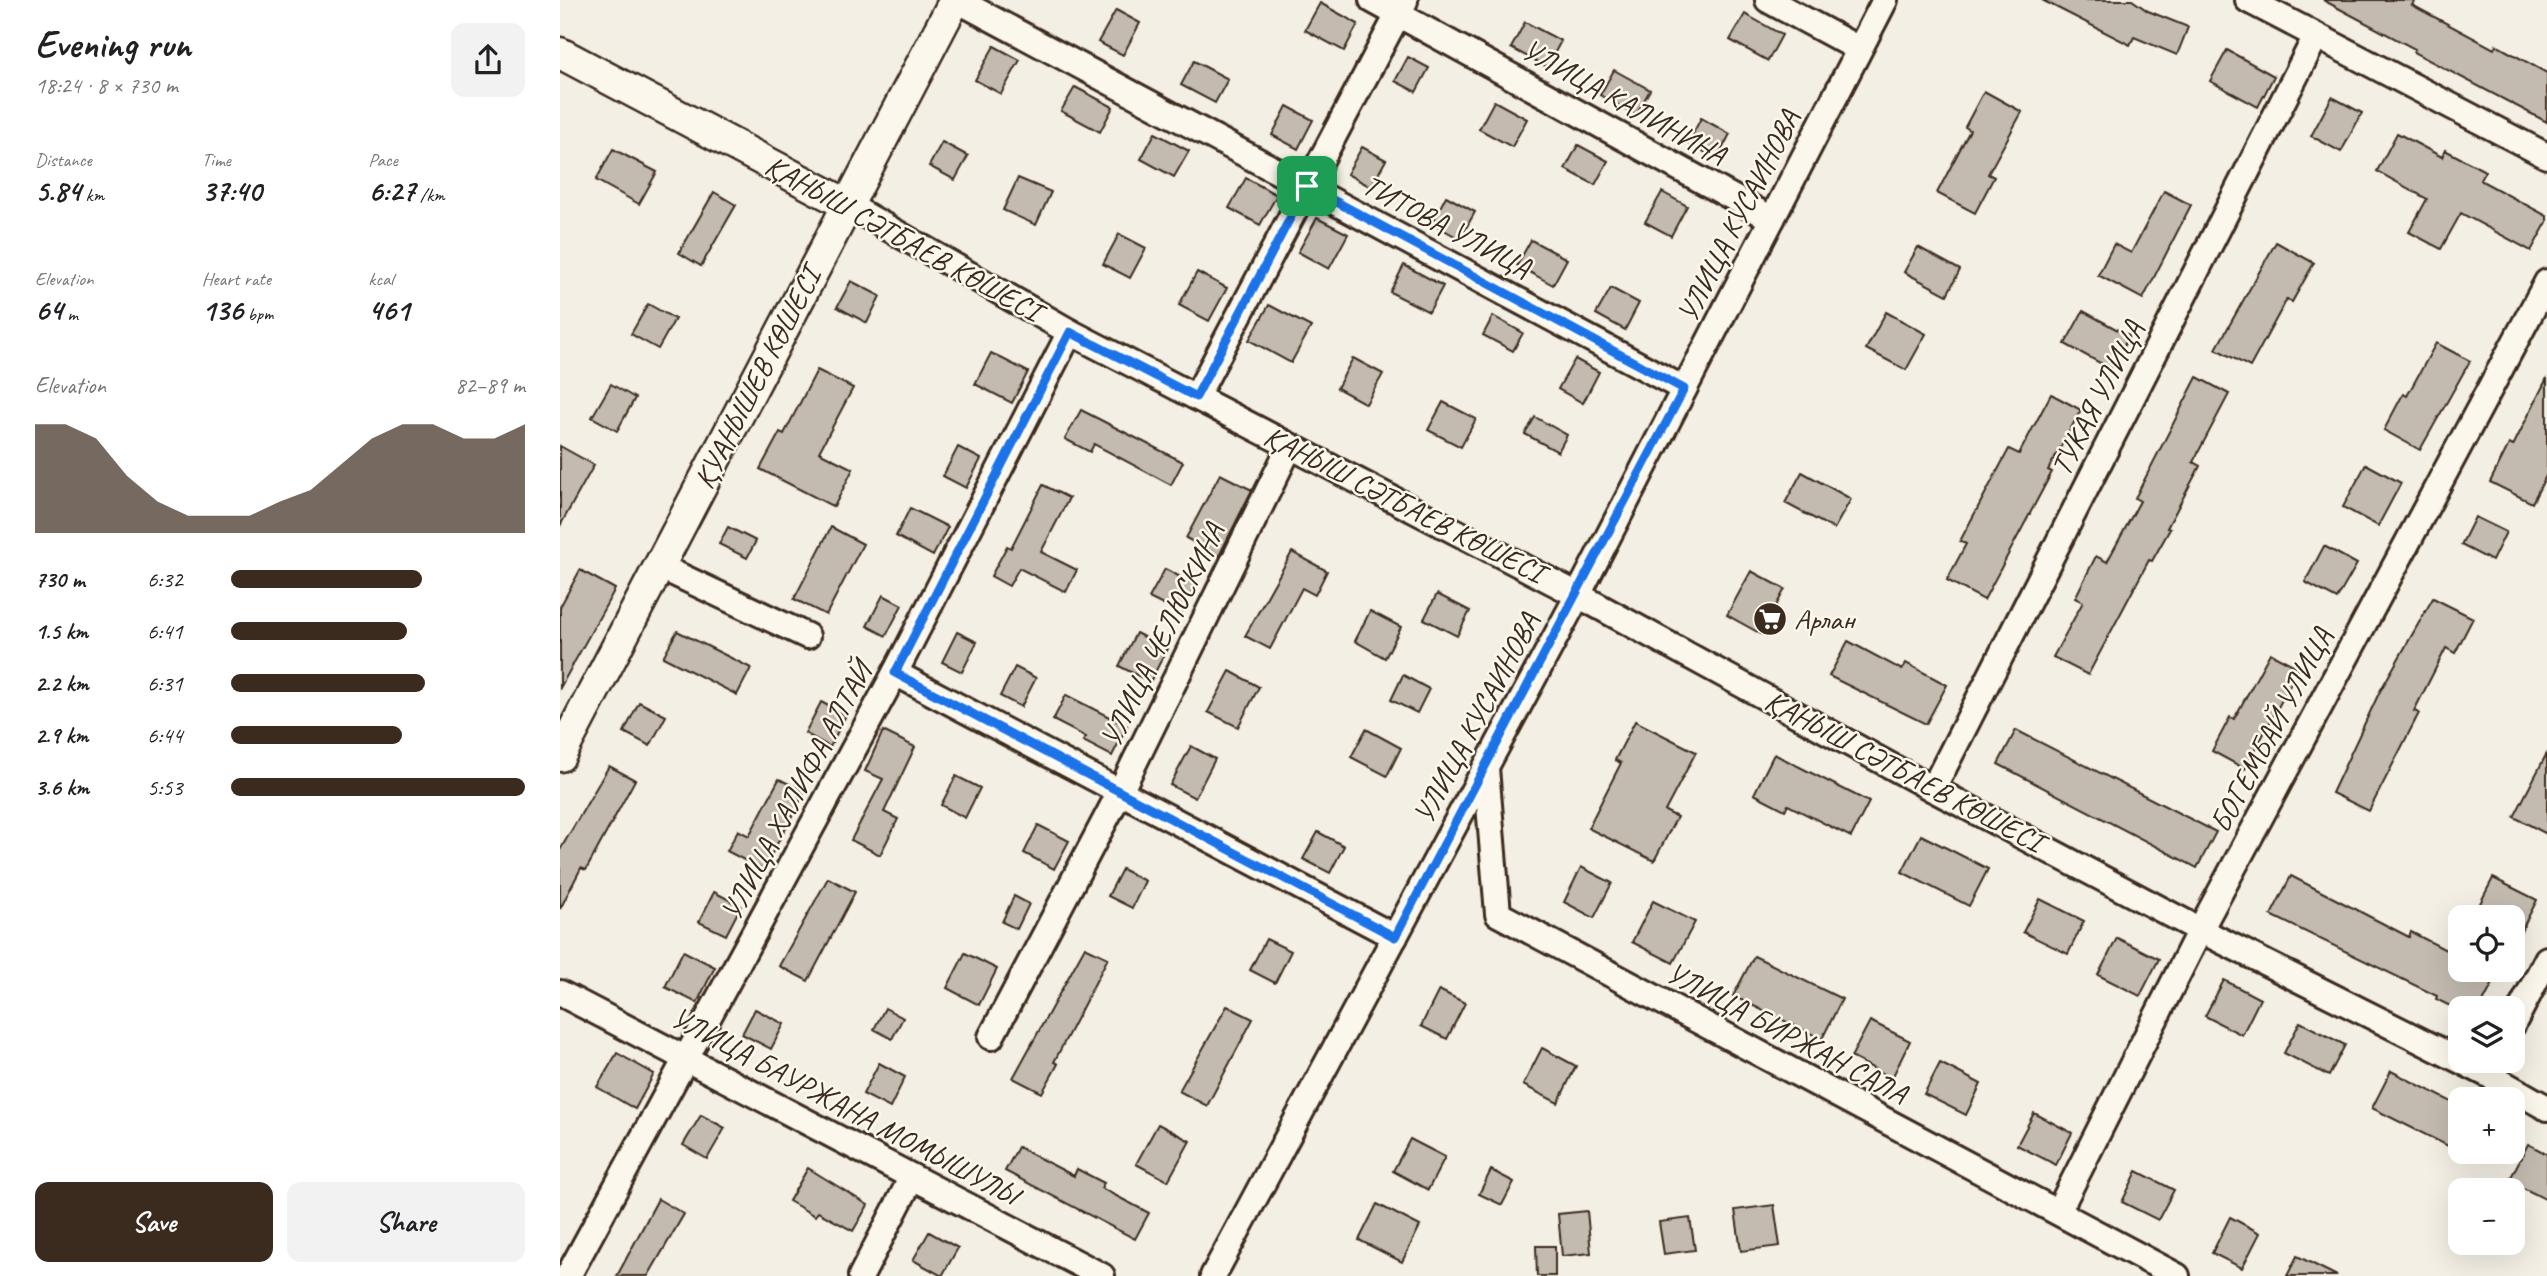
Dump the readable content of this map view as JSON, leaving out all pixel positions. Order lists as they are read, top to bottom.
{
  "streets": {
    "street": [
      "УЛИЦА КАЛИНИНА",
      "УЛИЦА КУСАИНОВА",
      "ТИТОВА УЛИЦА",
      "ҚАНЫШ СӘТБАЕВ КӨШЕСІ",
      "ҚУАНЫШЕВ КӨШЕСІ",
      "ТУКАЯ УЛИЦА",
      "УЛИЦА ЧЕЛЮСКИНА",
      "БОГЕМБАЙ УЛИЦА",
      "УЛИЦА ХАЛИФА АЛТАЙ",
      "УЛИЦА БИРЖАН САЛА",
      "УЛИЦА БАУРЖАНА МОМЫШУЛЫ"
    ]
  },
  "crossings": [
    ["УЛИЦА КАЛИНИНА", "УЛИЦА КУСАИНОВА"],
    ["УЛИЦА КУСАИНОВА", "ТИТОВА УЛИЦА"],
    ["УЛИЦА КУСАИНОВА", "ҚАНЫШ СӘТБАЕВ КӨШЕСІ"],
    ["УЛИЦА КУСАИНОВА", "УЛИЦА БИРЖАН САЛА"],
    ["ТИТОВА УЛИЦА", "ҚУАНЫШЕВ КӨШЕСІ"],
    ["ҚАНЫШ СӘТБАЕВ КӨШЕСІ", "ҚУАНЫШЕВ КӨШЕСІ"],
    ["ҚАНЫШ СӘТБАЕВ КӨШЕСІ", "ТУКАЯ УЛИЦА"],
    ["ҚАНЫШ СӘТБАЕВ КӨШЕСІ", "УЛИЦА ЧЕЛЮСКИНА"],
    ["ҚАНЫШ СӘТБАЕВ КӨШЕСІ", "БОГЕМБАЙ УЛИЦА"],
    ["ҚАНЫШ СӘТБАЕВ КӨШЕСІ", "УЛИЦА ХАЛИФА АЛТАЙ"],
    ["БОГЕМБАЙ УЛИЦА", "УЛИЦА БИРЖАН САЛА"],
    ["УЛИЦА ХАЛИФА АЛТАЙ", "УЛИЦА БАУРЖАНА МОМЫШУЛЫ"]
  ],
  "places": {
    "supermarket": ["Арлан"]
  },
  "page": {
    "heading": ["Evening run", "18:24 · 8 × 730 m"],
    "stats": [
      ["Distance", "5.84 km"],
      ["Time", "37:40"],
      ["Pace", "6:27 /km"],
      ["Elevation", "64 m"],
      ["Heart rate", "136 bpm"],
      ["kcal", "461"]
    ],
    "chart": ["Elevation", "82–89 m"],
    "list": [
      {
        "name": "730 m",
        "note": "6:32"
      },
      {
        "name": "1.5 km",
        "note": "6:41"
      },
      {
        "name": "2.2 km",
        "note": "6:31"
      },
      {
        "name": "2.9 km",
        "note": "6:44"
      },
      {
        "name": "3.6 km",
        "note": "5:53"
      }
    ],
    "map_buttons": ["+", "−"],
    "buttons": ["Save", "Share"]
  }
}
